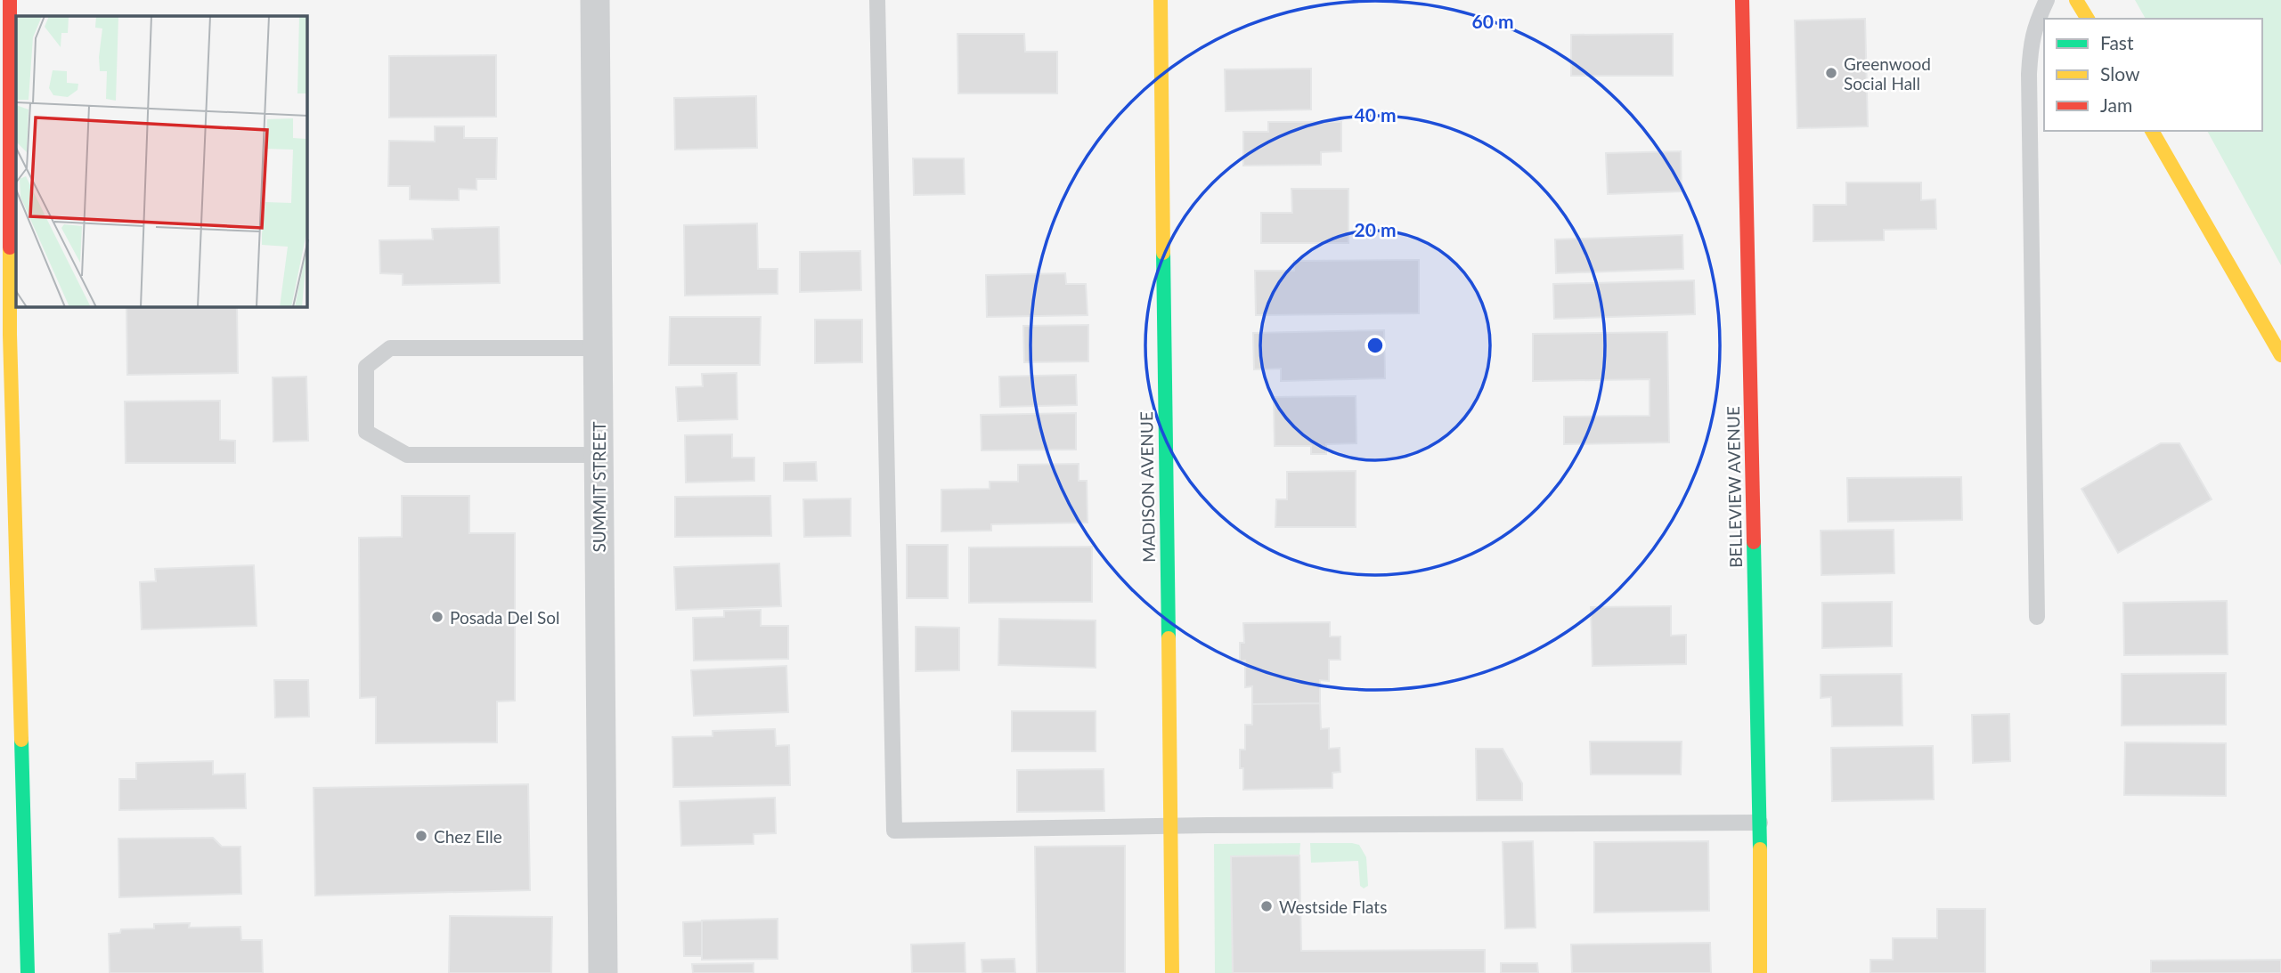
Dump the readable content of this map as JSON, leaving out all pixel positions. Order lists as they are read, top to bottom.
{
  "streets": {
    "street": ["SUMMIT STREET", "MADISON AVENUE", "BELLEVIEW AVENUE"]
  },
  "places": [
    "Greenwood Social Hall",
    "Posada Del Sol",
    "Chez Elle",
    "Westside Flats"
  ],
  "legend": ["Fast", "Slow", "Jam"],
  "rings": ["60 m", "40 m", "20 m"]
}
